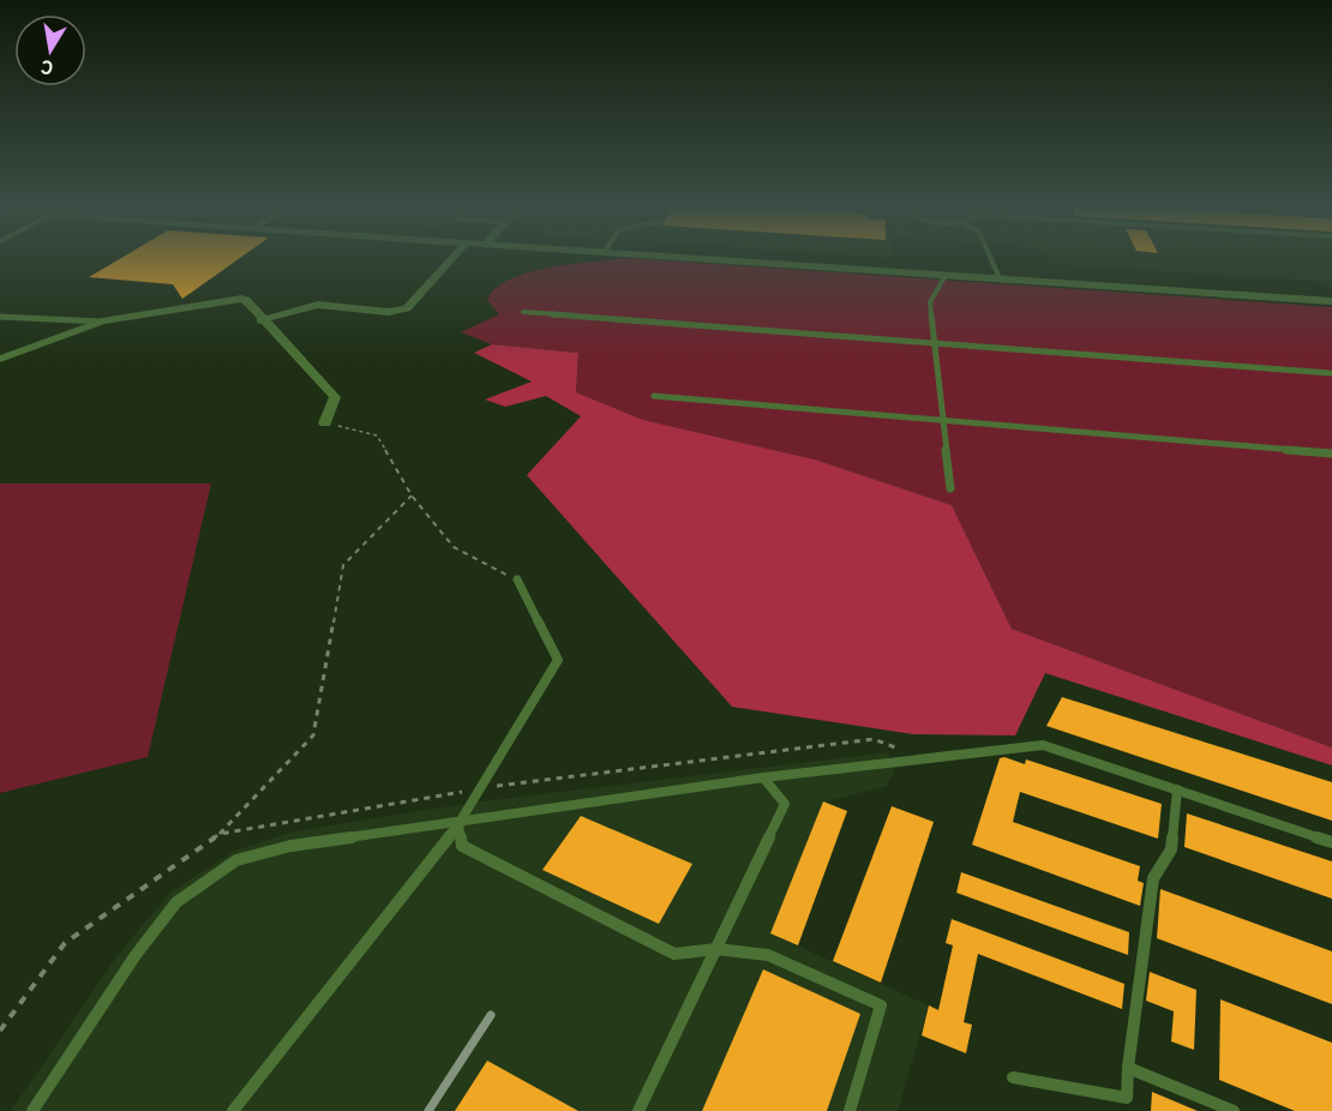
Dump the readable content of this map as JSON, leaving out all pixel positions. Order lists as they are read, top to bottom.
{
  "north": "bottom"
}
